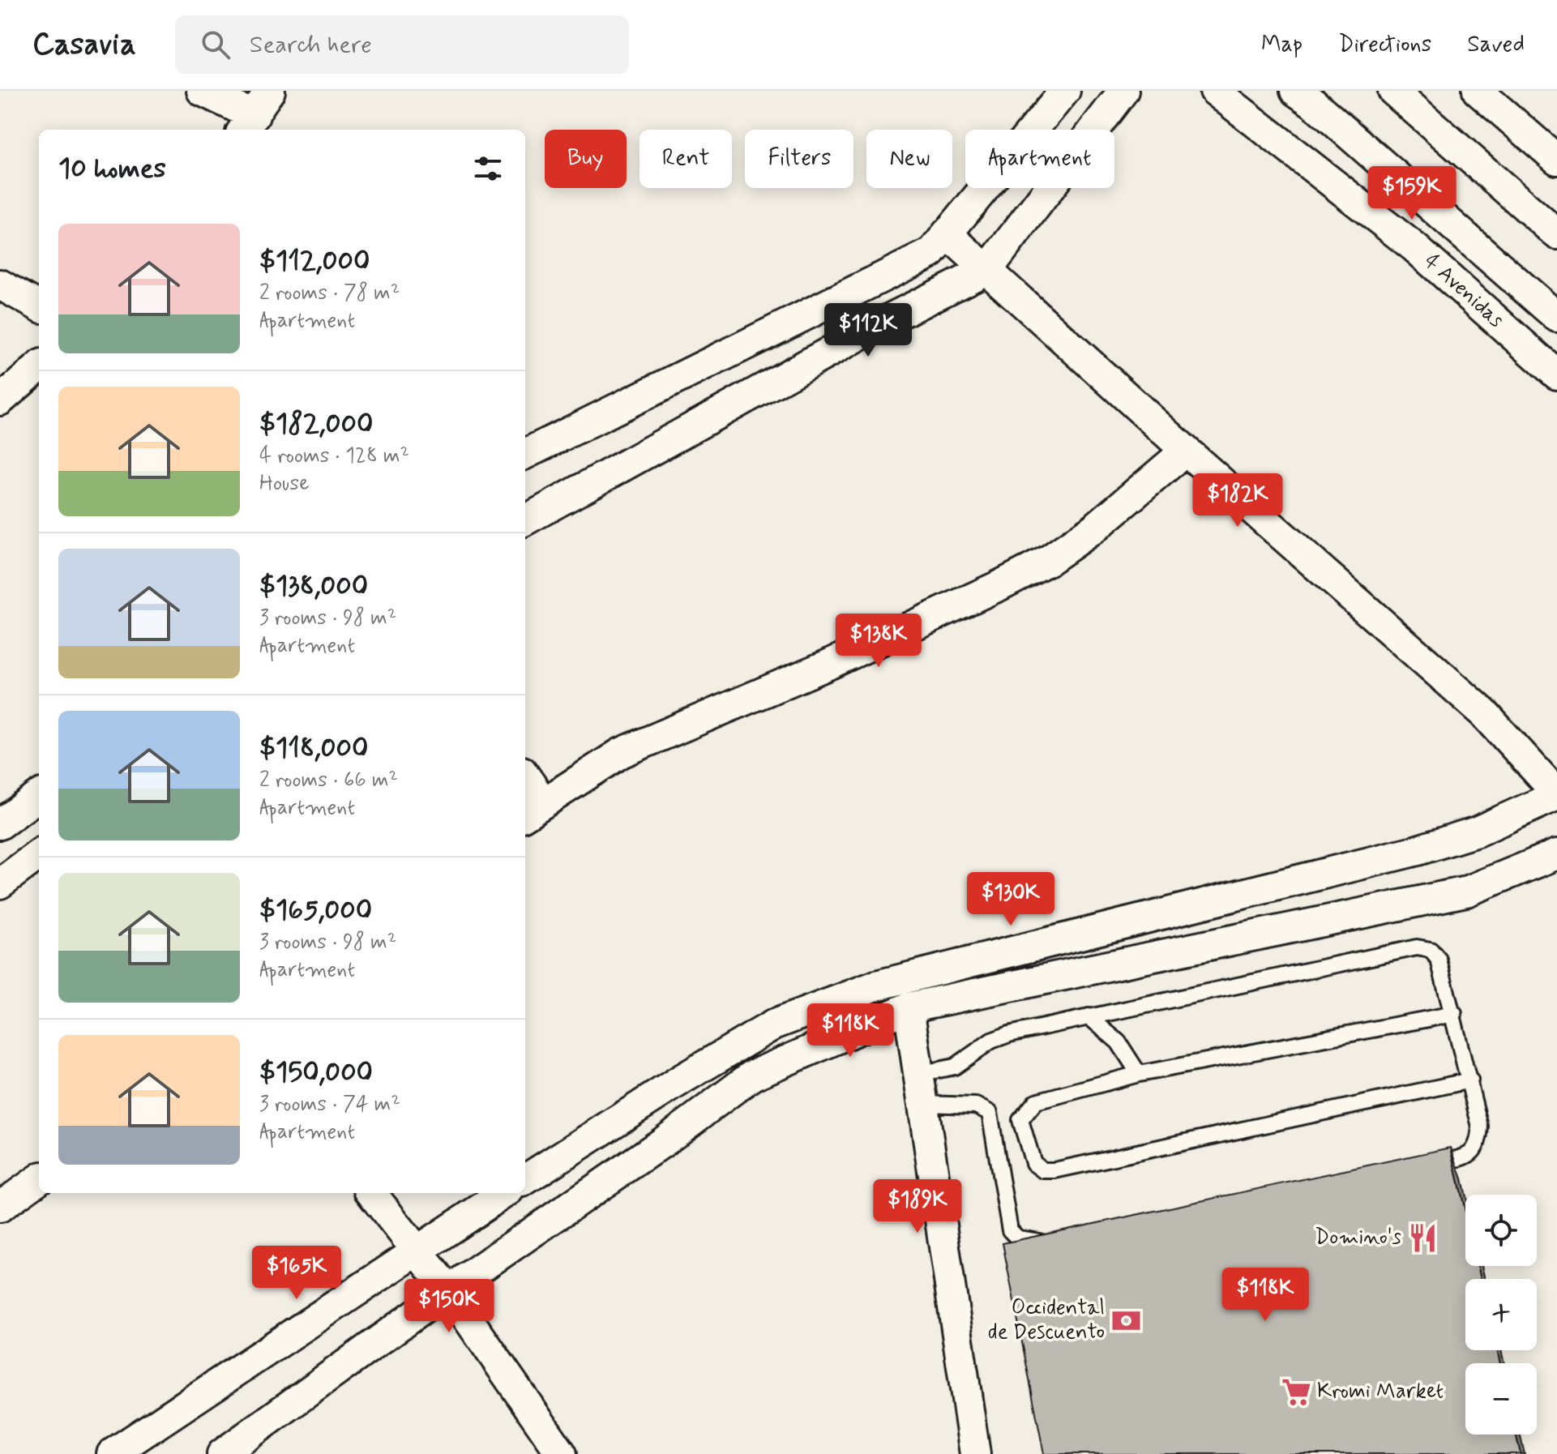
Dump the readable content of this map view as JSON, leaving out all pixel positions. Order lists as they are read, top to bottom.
{
  "streets": {
    "street": ["4 Avenidas"]
  },
  "places": {
    "restaurant": ["Domino's"],
    "bank": ["Occidental de Descuento"],
    "supermarket": ["Kromi Market"]
  },
  "page": {
    "header": "Casavia",
    "search": "Search here",
    "nav": ["Map", "Directions", "Saved"],
    "chip": [
      "Buy",
      "Rent",
      "Filters",
      "New",
      "Apartment"
    ],
    "heading": "10 homes",
    "price": [
      "$159K",
      "$112K",
      "$182K",
      "$138K",
      "$130K",
      "$118K",
      "$189K",
      "$165K",
      "$118K",
      "$150K"
    ],
    "list": [
      {
        "name": "$112,000",
        "note": "2 rooms · 78 m² · Apartment"
      },
      {
        "name": "$182,000",
        "note": "4 rooms · 128 m² · House"
      },
      {
        "name": "$138,000",
        "note": "3 rooms · 98 m² · Apartment"
      },
      {
        "name": "$118,000",
        "note": "2 rooms · 66 m² · Apartment"
      },
      {
        "name": "$165,000",
        "note": "3 rooms · 98 m² · Apartment"
      },
      {
        "name": "$150,000",
        "note": "3 rooms · 74 m² · Apartment"
      }
    ],
    "map_buttons": ["+", "−"]
  }
}
